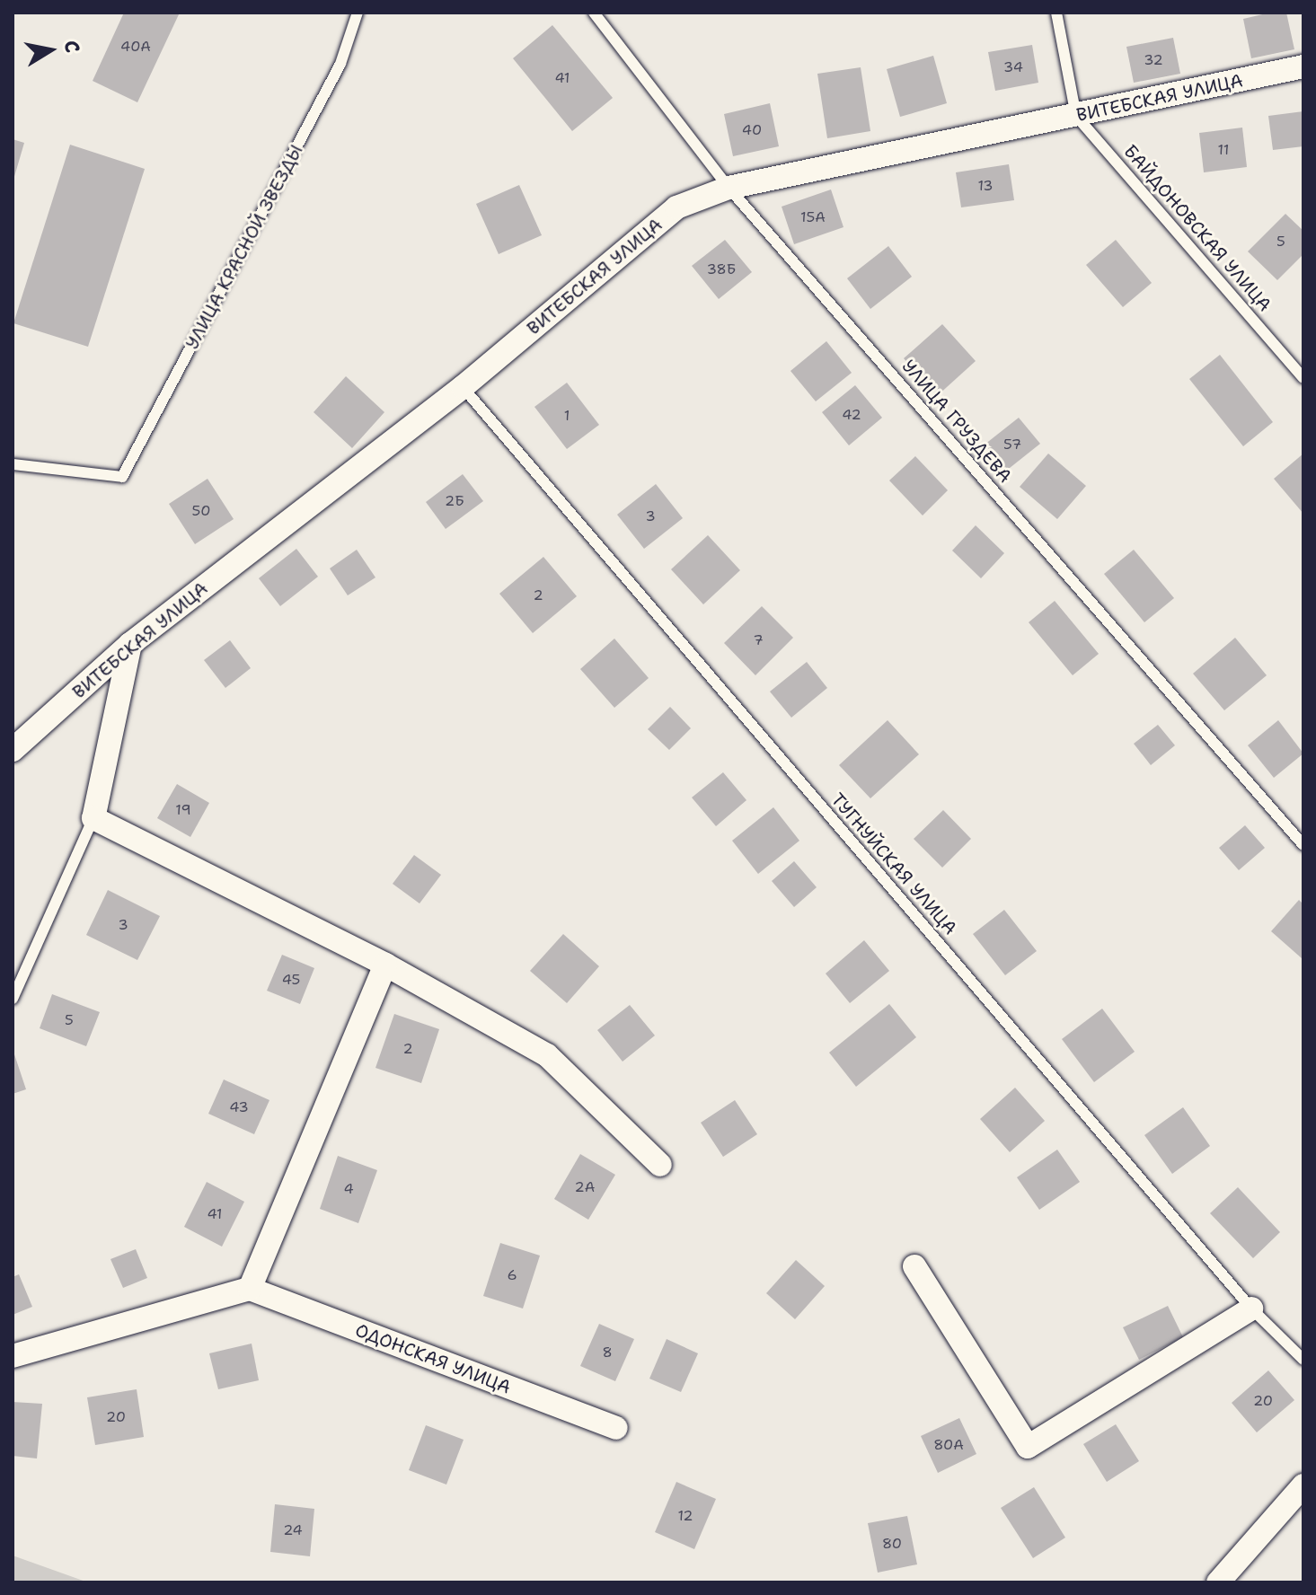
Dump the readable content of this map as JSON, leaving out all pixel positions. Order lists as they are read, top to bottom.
{
  "streets": {
    "street": ["ВИТЕБСКАЯ УЛИЦА", "ОДОНСКАЯ УЛИЦА"],
    "lane": [
      "БАЙДОНОВСКАЯ УЛИЦА",
      "УЛИЦА КРАСНОЙ ЗВЕЗДЫ",
      "УЛИЦА ГРУЗДЕВА",
      "ТУГНУЙСКАЯ УЛИЦА"
    ]
  },
  "crossings": [
    ["ВИТЕБСКАЯ УЛИЦА", "БАЙДОНОВСКАЯ УЛИЦА"],
    ["ВИТЕБСКАЯ УЛИЦА", "УЛИЦА ГРУЗДЕВА"],
    ["ВИТЕБСКАЯ УЛИЦА", "ТУГНУЙСКАЯ УЛИЦА"]
  ],
  "house_numbers": [
    "40А",
    "32",
    "34",
    "41",
    "40",
    "11",
    "13",
    "15А",
    "5",
    "38Б",
    "42",
    "1",
    "57",
    "2Б",
    "50",
    "3",
    "2",
    "7",
    "19",
    "3",
    "45",
    "5",
    "2",
    "43",
    "2А",
    "4",
    "41",
    "6",
    "8",
    "20",
    "20",
    "80А",
    "12",
    "24",
    "80"
  ],
  "north": "right"
}
